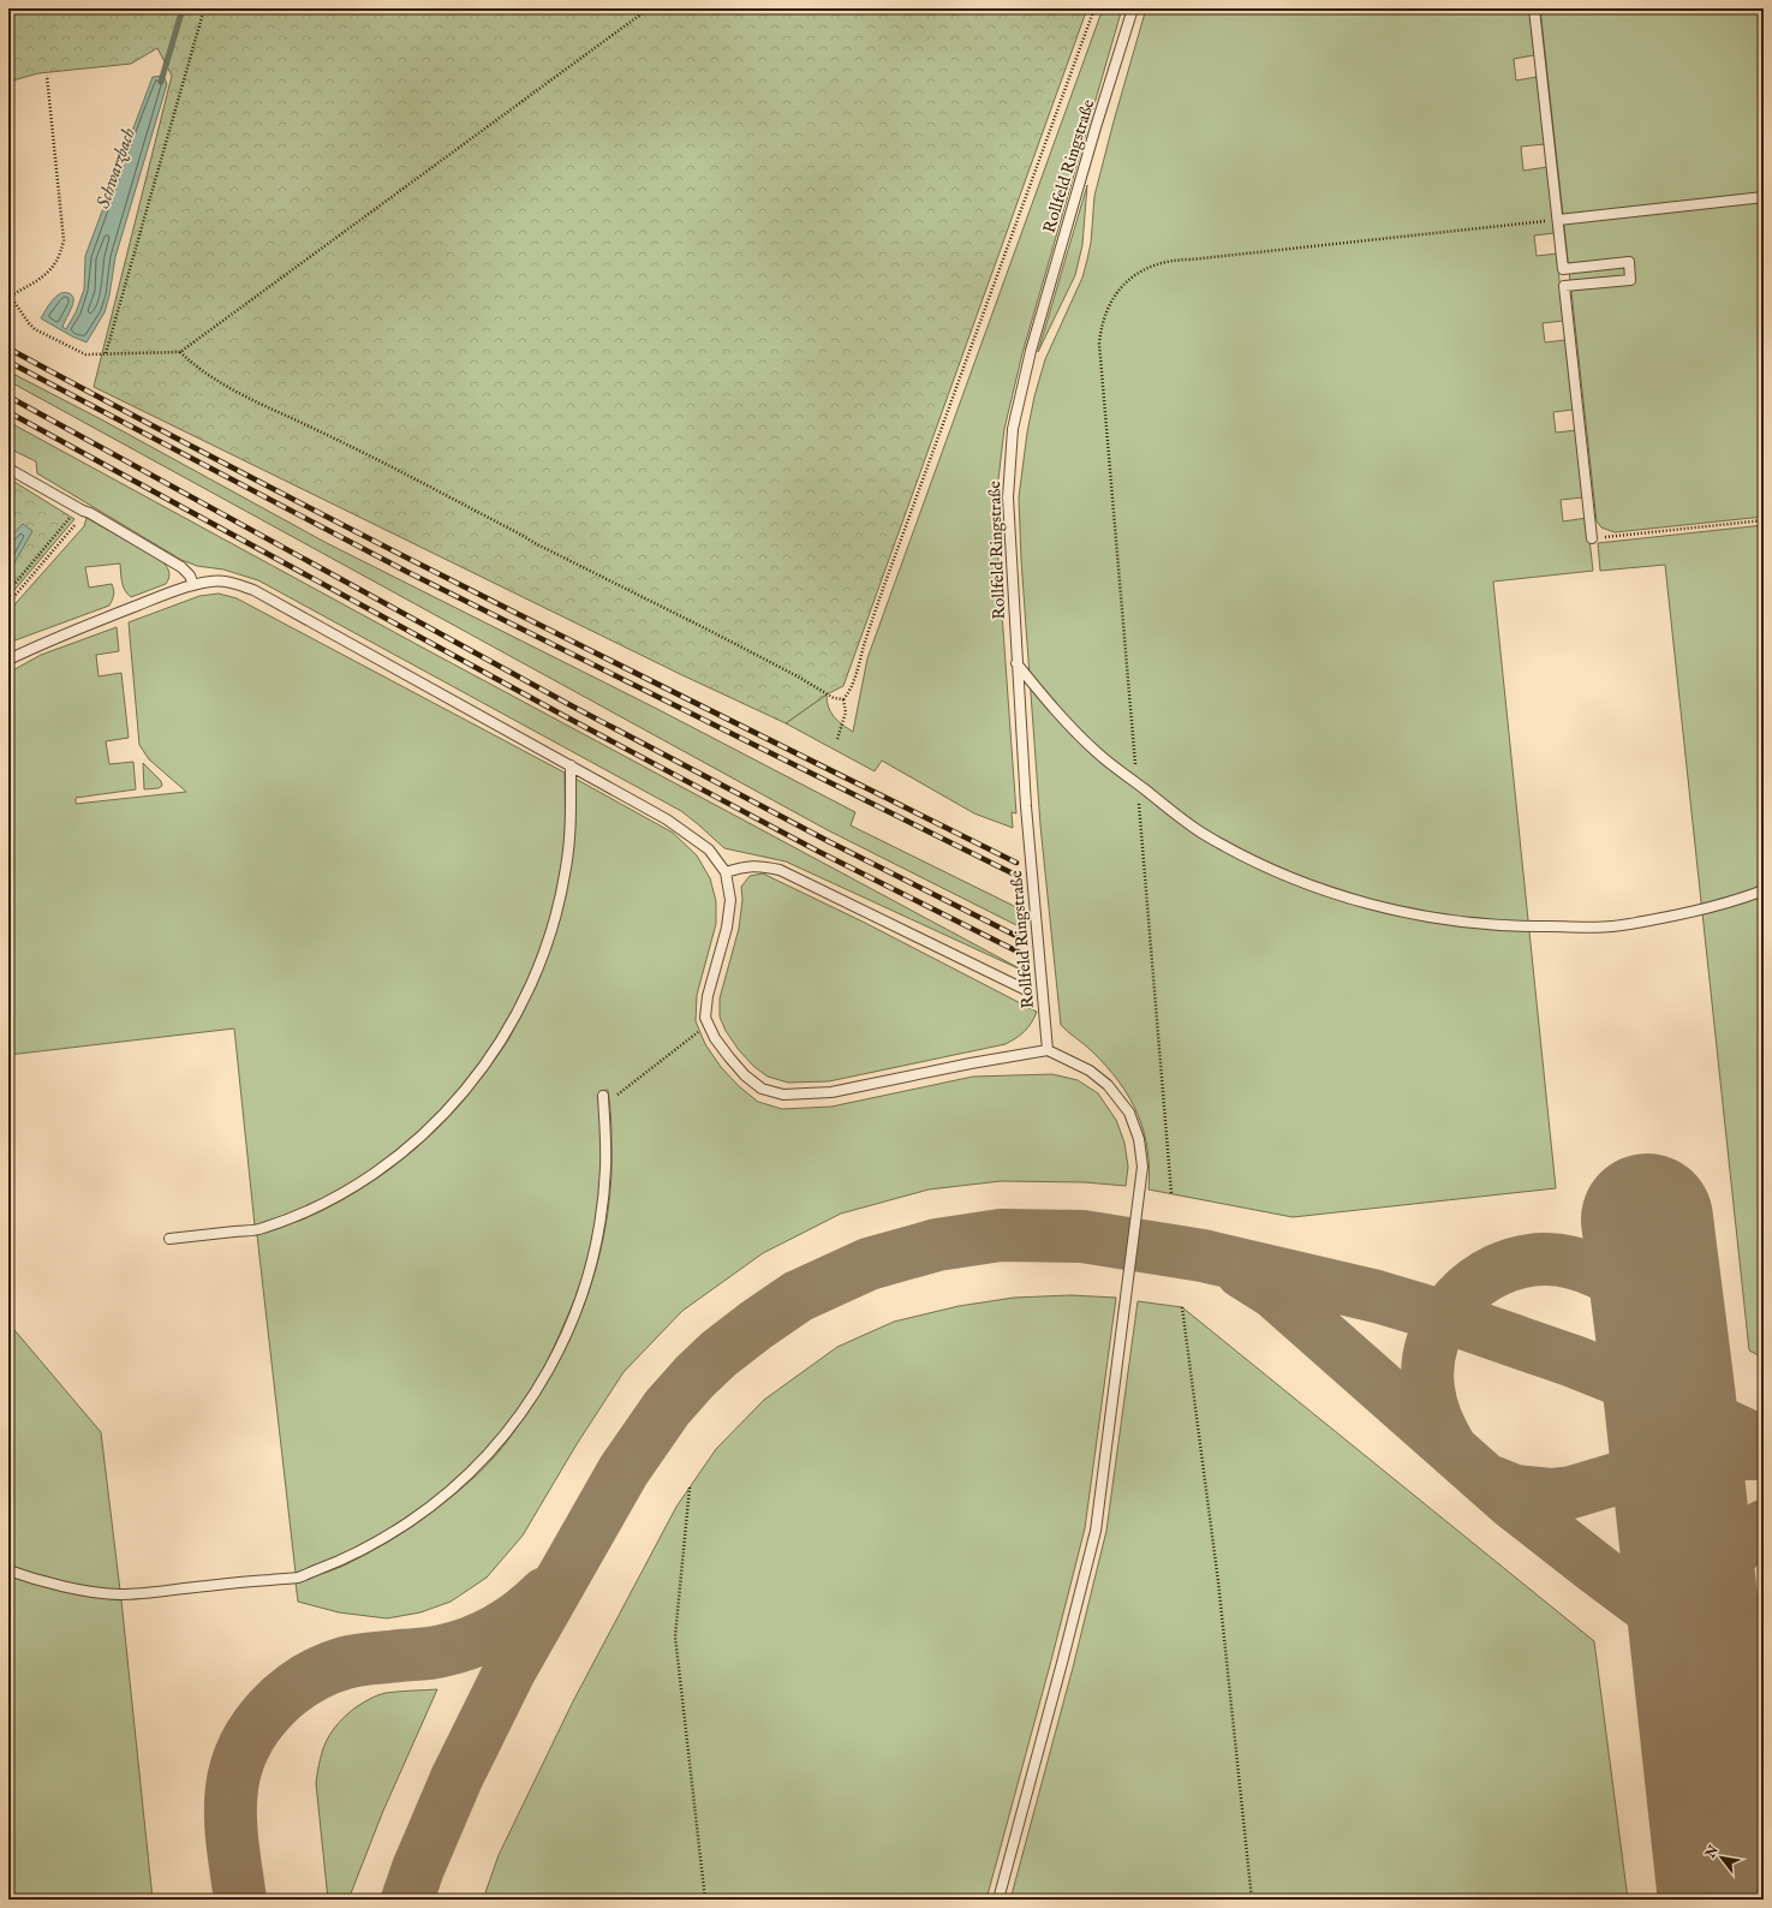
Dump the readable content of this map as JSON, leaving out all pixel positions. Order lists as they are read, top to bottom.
{
  "streets": {
    "lane": ["Rollfeld Ringstraße"]
  },
  "water": ["Schwarzbach"],
  "north": "top left"
}
